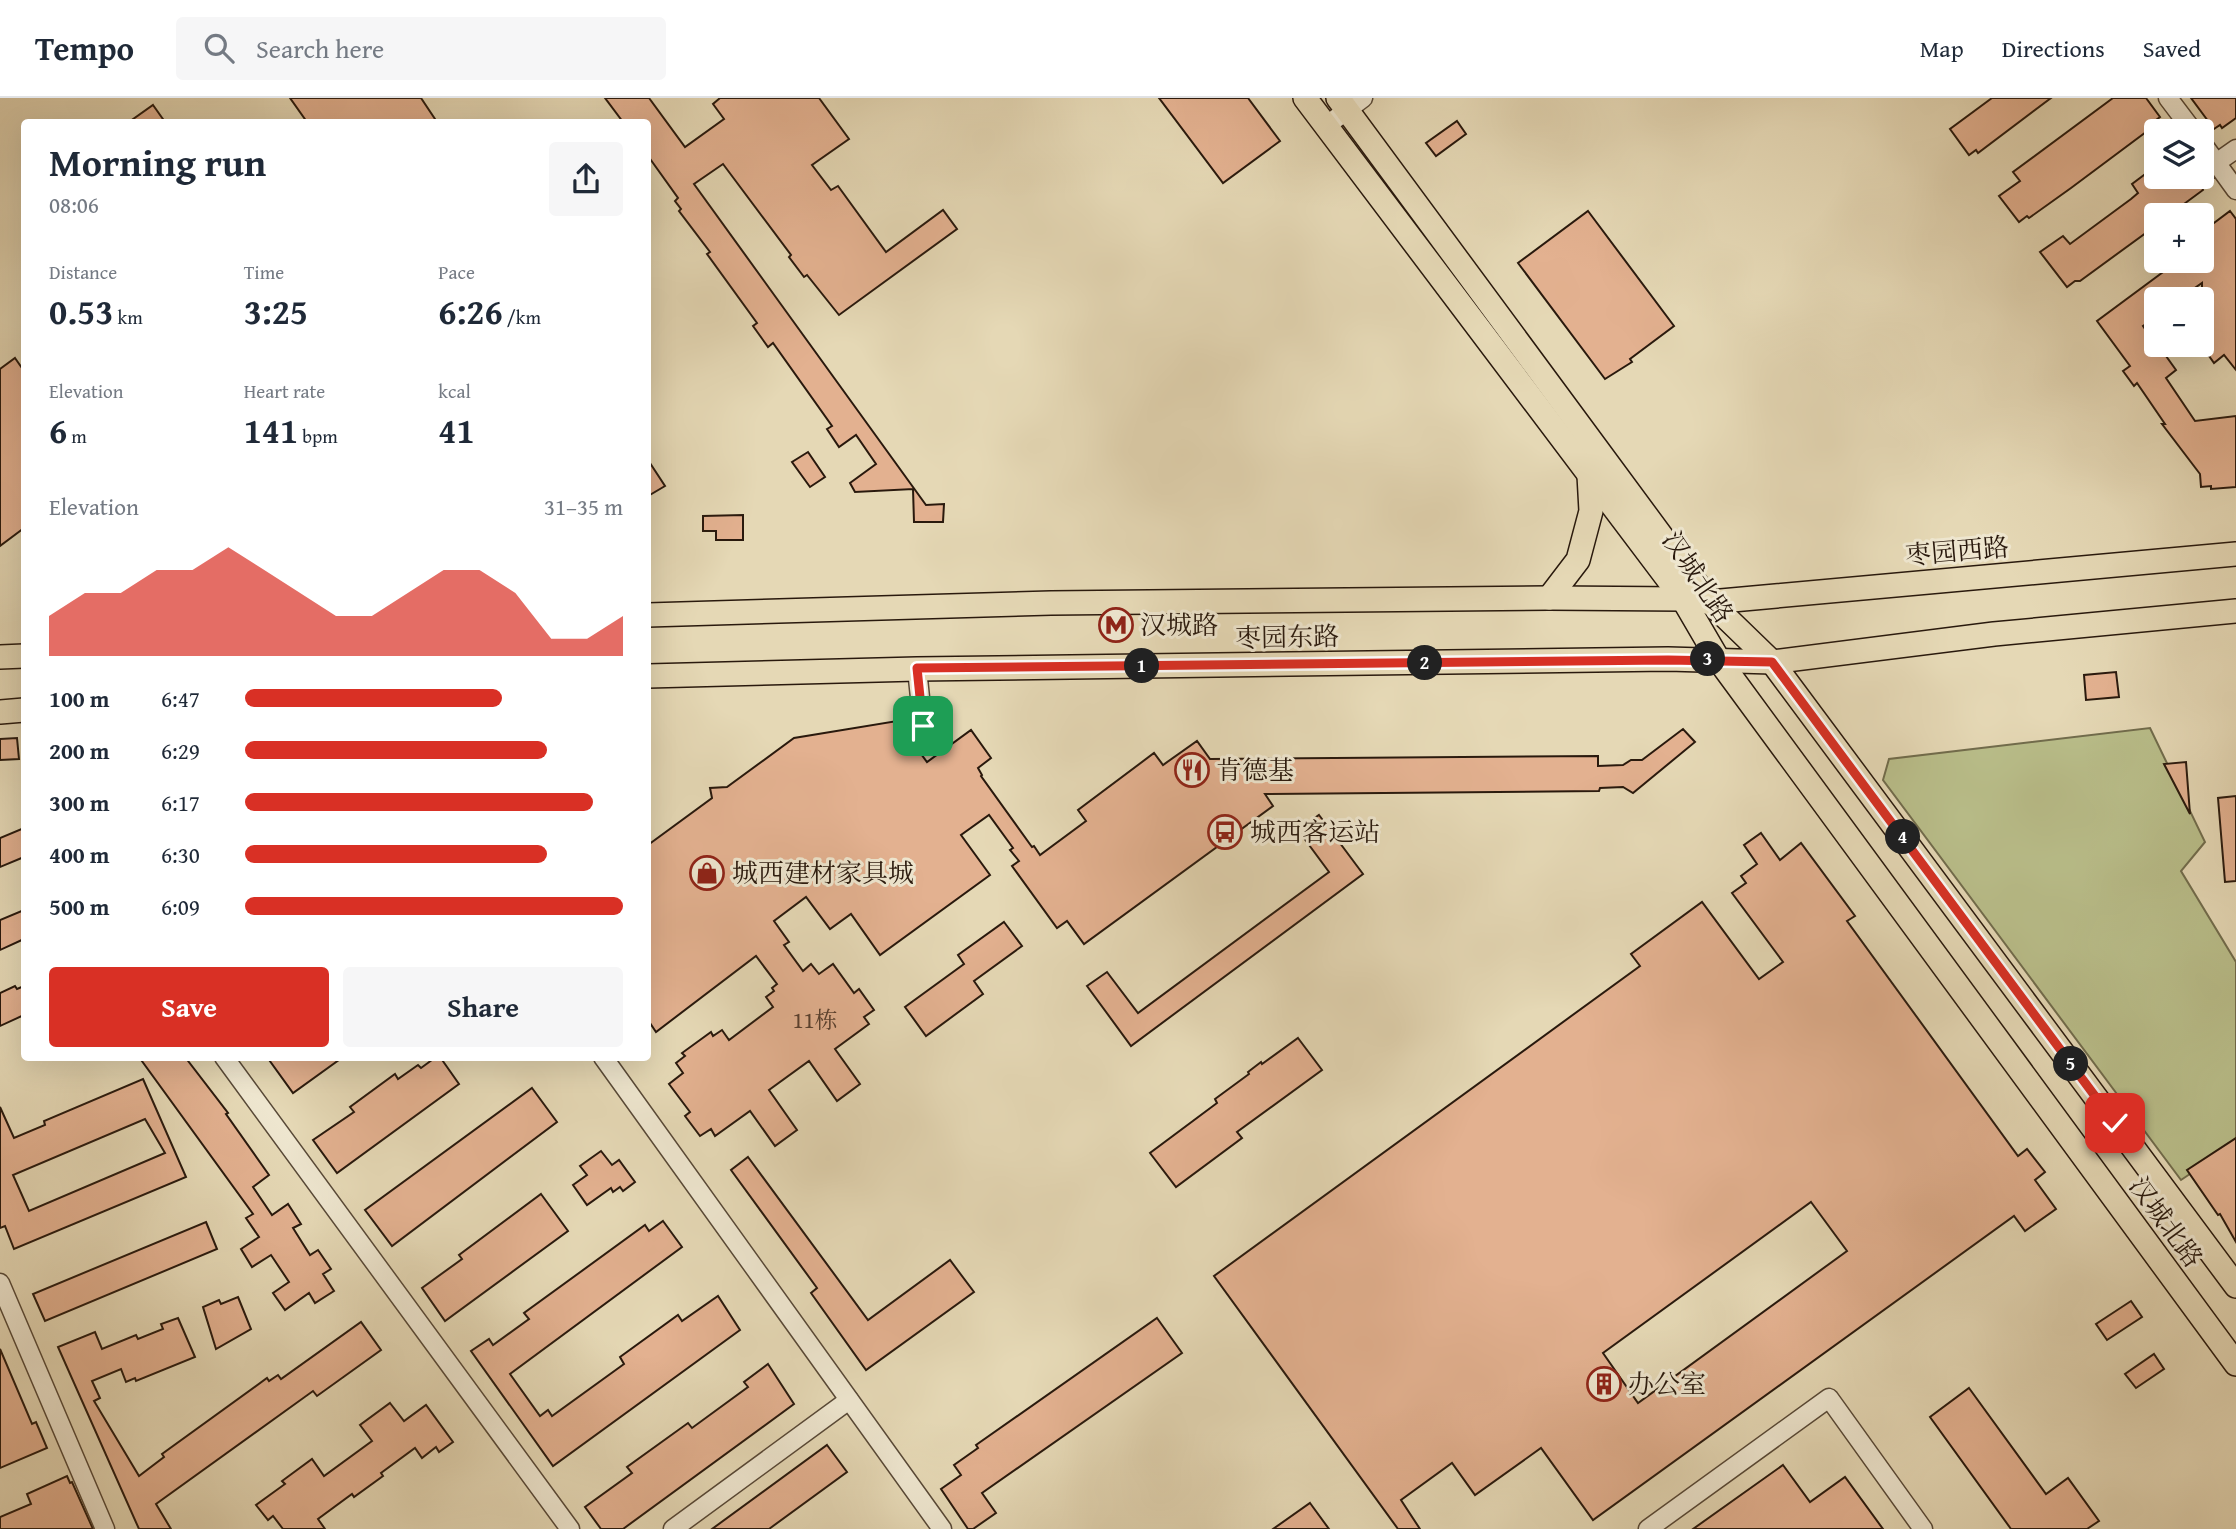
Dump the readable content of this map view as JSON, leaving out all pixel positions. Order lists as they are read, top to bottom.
{
  "streets": {
    "main road": ["枣园西路", "汉城北路", "枣园东路"]
  },
  "crossings": [
    ["枣园西路", "汉城北路"],
    ["枣园西路", "枣园东路"],
    ["汉城北路", "枣园东路"]
  ],
  "places": {
    "metro station": ["汉城路"],
    "restaurant": ["肯德基"],
    "bus stop": ["城西客运站"],
    "shop": ["城西建材家具城"],
    "building": ["办公室"]
  },
  "house_numbers": ["11栋"],
  "page": {
    "header": "Tempo",
    "search": "Search here",
    "nav": ["Map", "Directions", "Saved"],
    "map_buttons": ["+", "−"],
    "heading": ["Morning run", "08:06"],
    "stats": [
      ["Distance", "0.53 km"],
      ["Time", "3:25"],
      ["Pace", "6:26 /km"],
      ["Elevation", "6 m"],
      ["Heart rate", "141 bpm"],
      ["kcal", "41"]
    ],
    "chart": ["Elevation", "31–35 m"],
    "pins": [
      "3",
      "2",
      "1",
      "4",
      "5"
    ],
    "list": [
      {
        "name": "100 m",
        "note": "6:47"
      },
      {
        "name": "200 m",
        "note": "6:29"
      },
      {
        "name": "300 m",
        "note": "6:17"
      },
      {
        "name": "400 m",
        "note": "6:30"
      },
      {
        "name": "500 m",
        "note": "6:09"
      }
    ],
    "buttons": ["Save", "Share"]
  }
}
